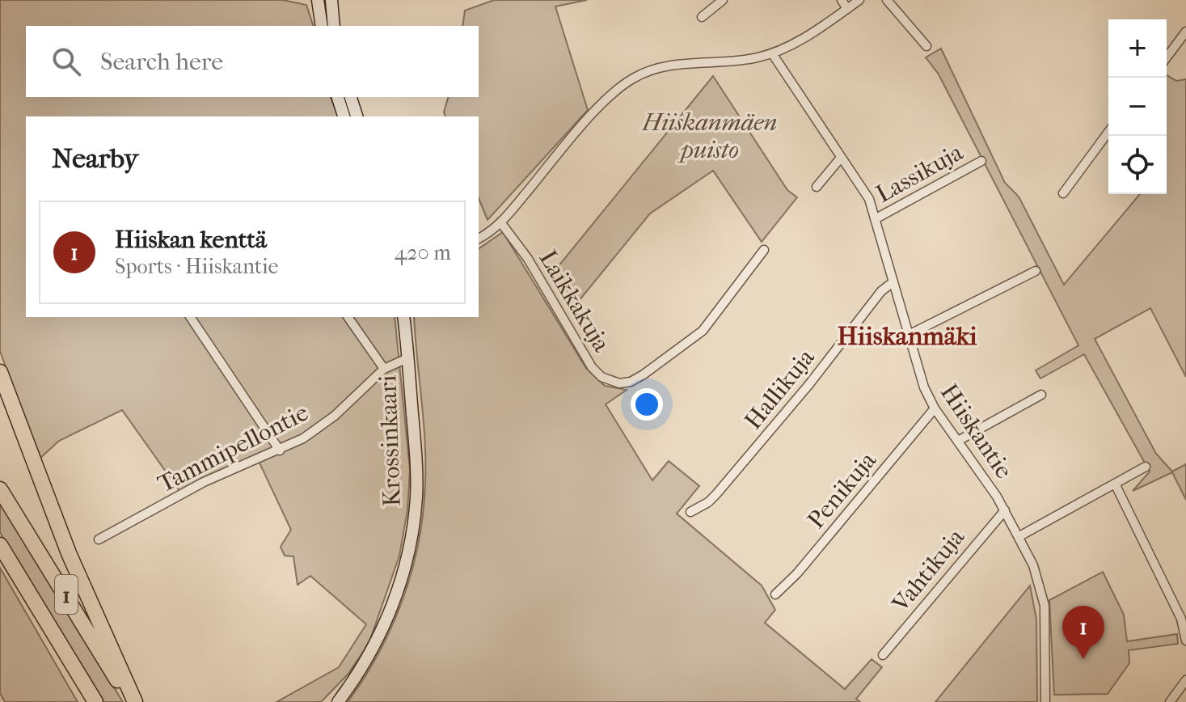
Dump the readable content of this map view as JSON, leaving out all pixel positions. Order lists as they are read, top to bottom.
{
  "streets": {
    "highway": ["1"],
    "street": [
      "Lassikuja",
      "Laikkakuja",
      "Hallikuja",
      "Hiiskantie",
      "Krossinkaari",
      "Tammipellontie",
      "Penikuja",
      "Vahtikuja"
    ]
  },
  "crossings": [
    ["Lassikuja", "Hiiskantie"],
    ["Hallikuja", "Hiiskantie"],
    ["Hiiskantie", "Penikuja"],
    ["Hiiskantie", "Vahtikuja"],
    ["Krossinkaari", "Tammipellontie"]
  ],
  "districts": ["Hiiskanmäki"],
  "parks": ["Hiiskanmäen puisto"],
  "page": {
    "map_buttons": ["+", "−"],
    "search": "Search here",
    "heading": "Nearby",
    "list": [
      {
        "mark": "1",
        "name": "Hiiskan kenttä",
        "note": "Sports · Hiiskantie",
        "value": "420 m"
      }
    ],
    "pins": "1"
  }
}
